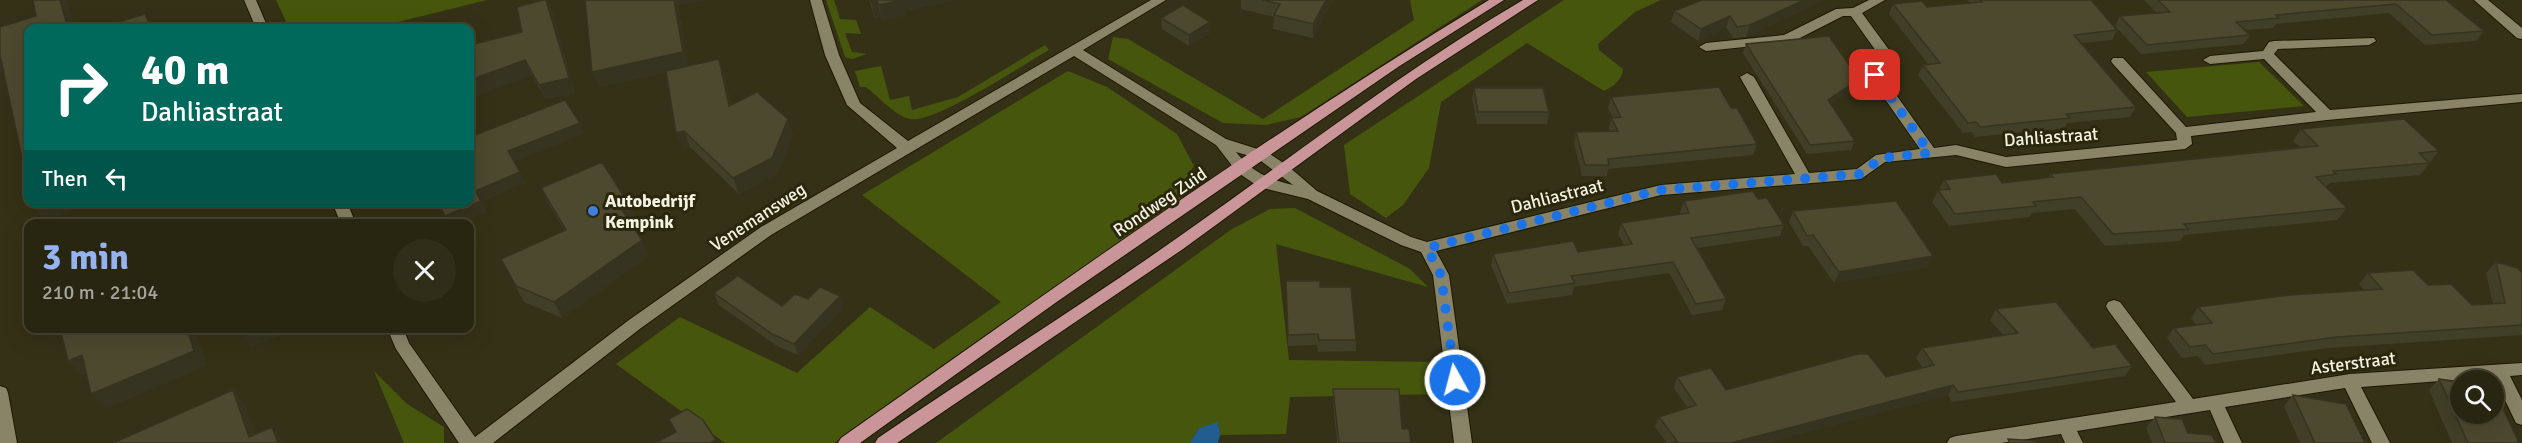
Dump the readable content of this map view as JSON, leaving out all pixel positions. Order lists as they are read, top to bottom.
{
  "streets": {
    "main road": ["Rondweg Zuid"],
    "street": ["Dahliastraat", "Venemansweg", "Asterstraat"]
  },
  "places": ["Autobedrijf Kempink"],
  "page": {
    "turn": ["40 m", "Dahliastraat"],
    "then": "Then",
    "heading": ["3 min", "210 m · 21:04"]
  }
}
